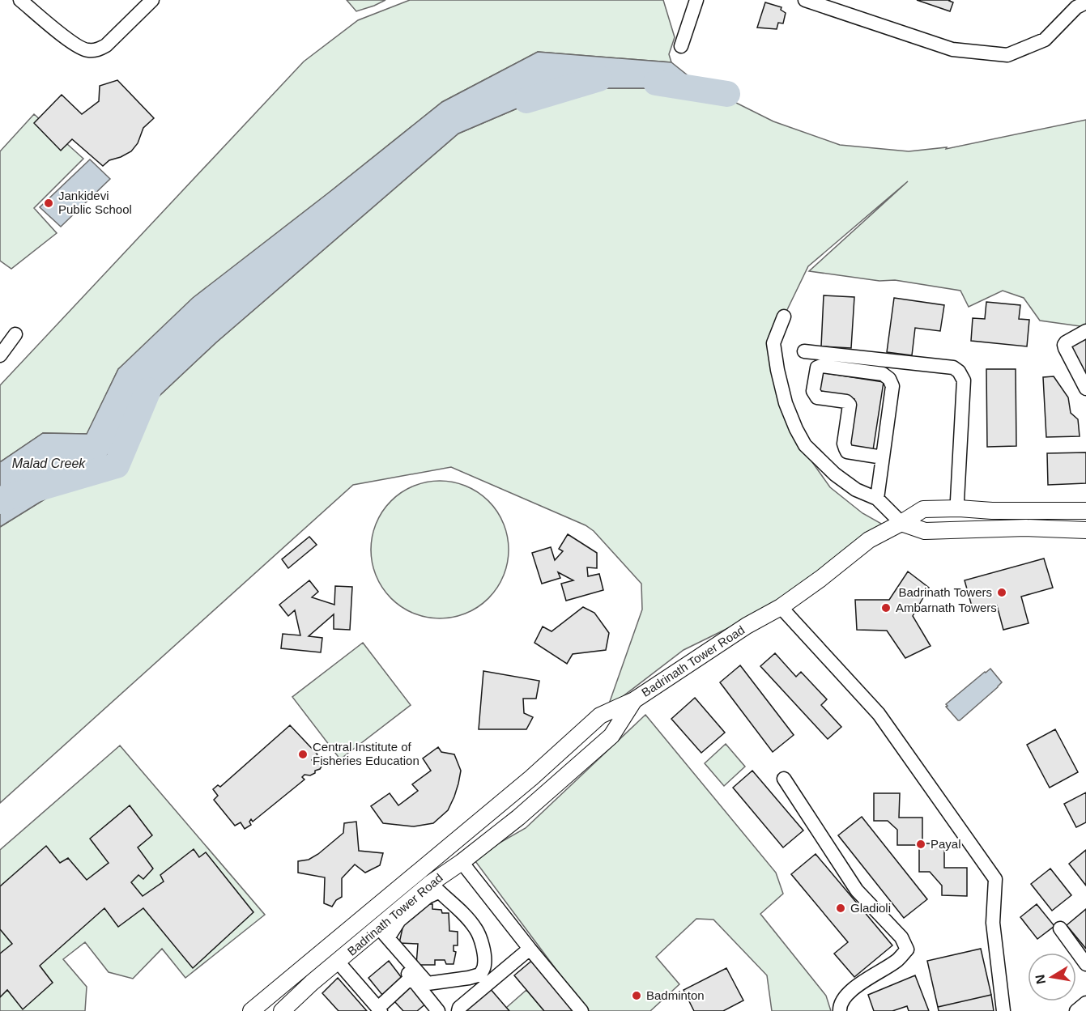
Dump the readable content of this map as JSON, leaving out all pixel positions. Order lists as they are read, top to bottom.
{
  "streets": {
    "street": ["Badrinath Tower Road"]
  },
  "water": ["Malad Creek"],
  "places": [
    "Jankidevi Public School",
    "Badrinath Towers",
    "Ambarnath Towers",
    "Central Institute of Fisheries Education",
    "Payal",
    "Gladioli",
    "Badminton"
  ],
  "north": "left"
}
